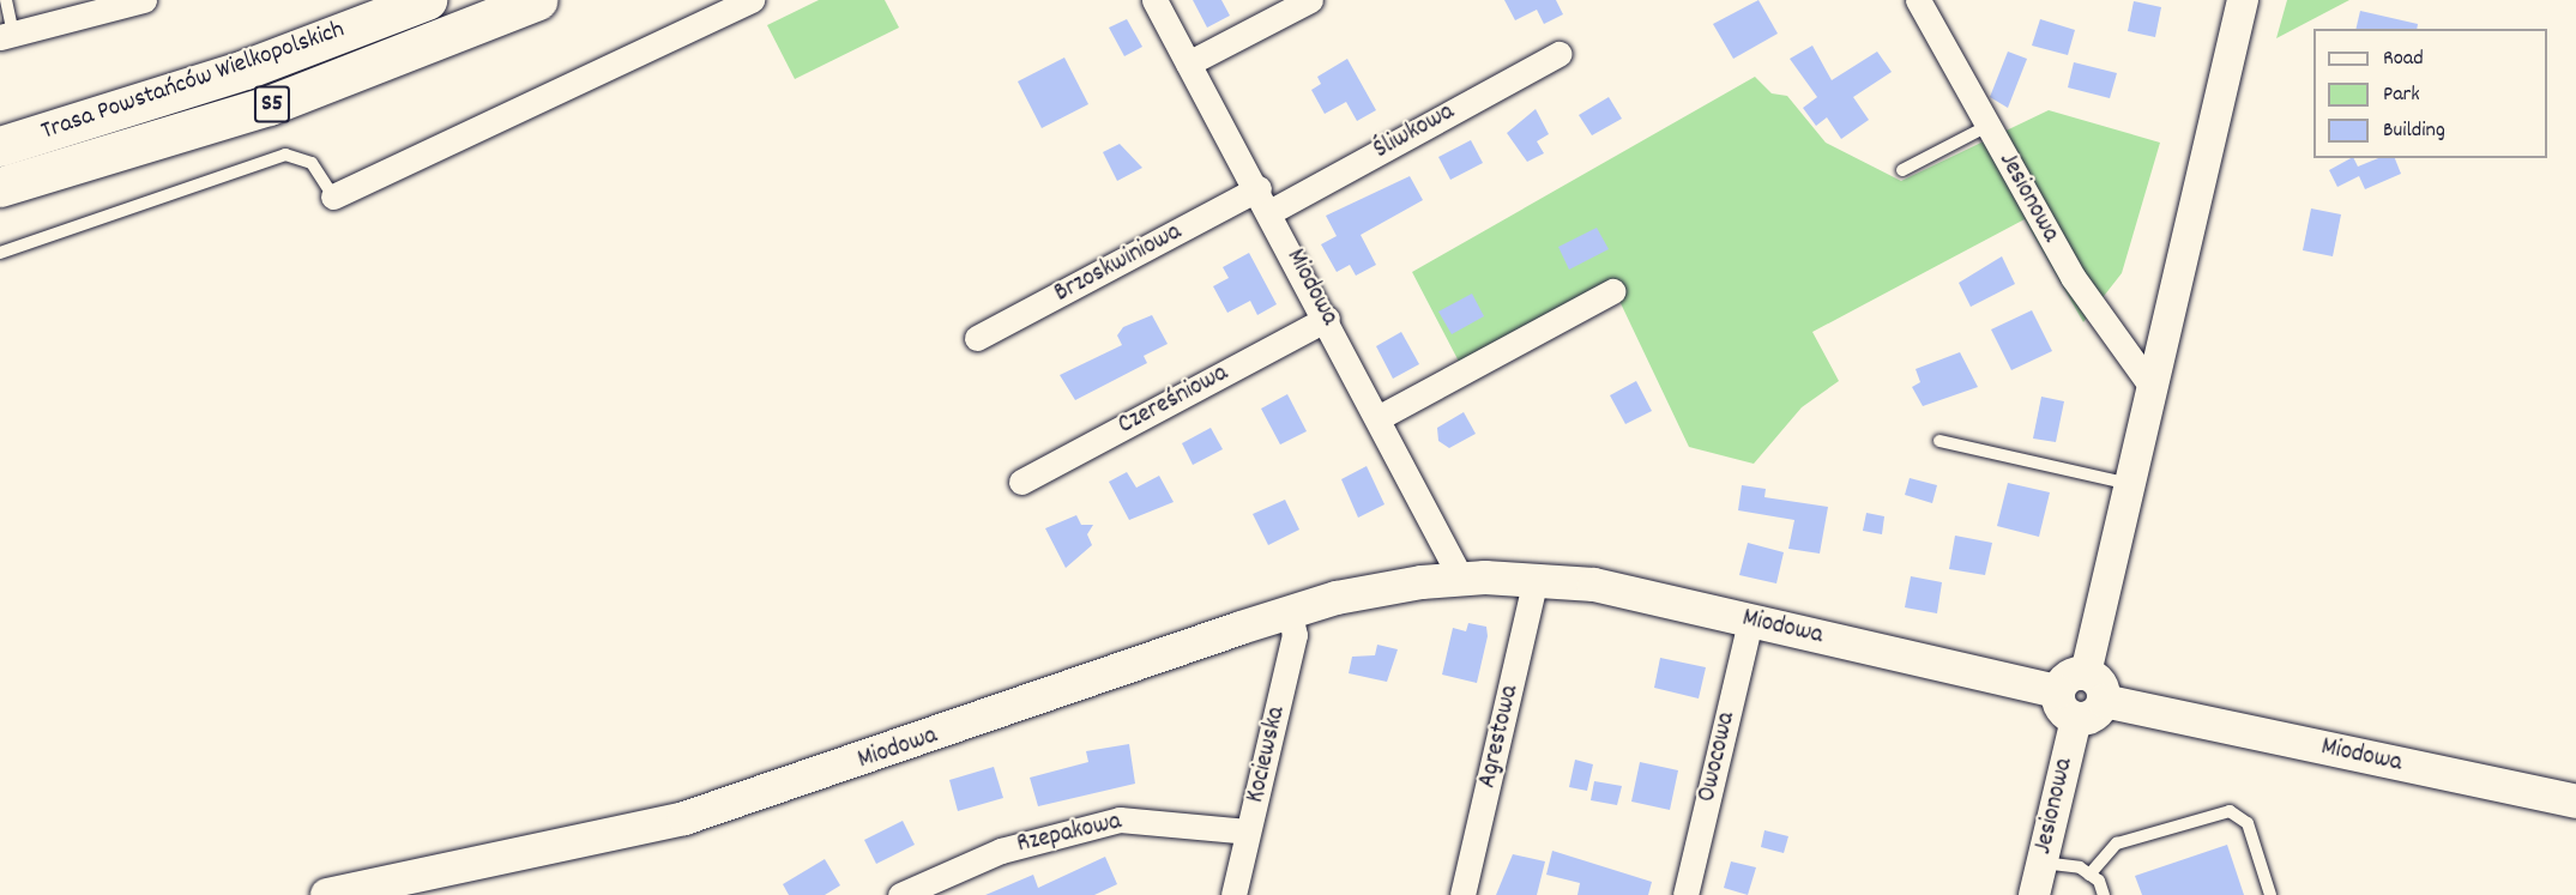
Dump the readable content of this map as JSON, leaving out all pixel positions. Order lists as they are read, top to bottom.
{
  "streets": {
    "highway": ["Trasa Powstańców Wielkopolskich", "S5"],
    "main road": ["Miodowa"],
    "street": [
      "Śliwkowa",
      "Jesionowa",
      "Brzoskwiniowa",
      "Czereśniowa",
      "Agrestowa",
      "Kociewska",
      "Owocowa",
      "Rzepakowa"
    ]
  },
  "crossings": [
    ["Śliwkowa", "Miodowa"],
    ["Jesionowa", "Miodowa"],
    ["Brzoskwiniowa", "Miodowa"],
    ["Miodowa", "Czereśniowa"],
    ["Miodowa", "Agrestowa"],
    ["Miodowa", "Kociewska"],
    ["Miodowa", "Owocowa"],
    ["Kociewska", "Rzepakowa"]
  ],
  "legend": ["Road", "Park", "Building"]
}
